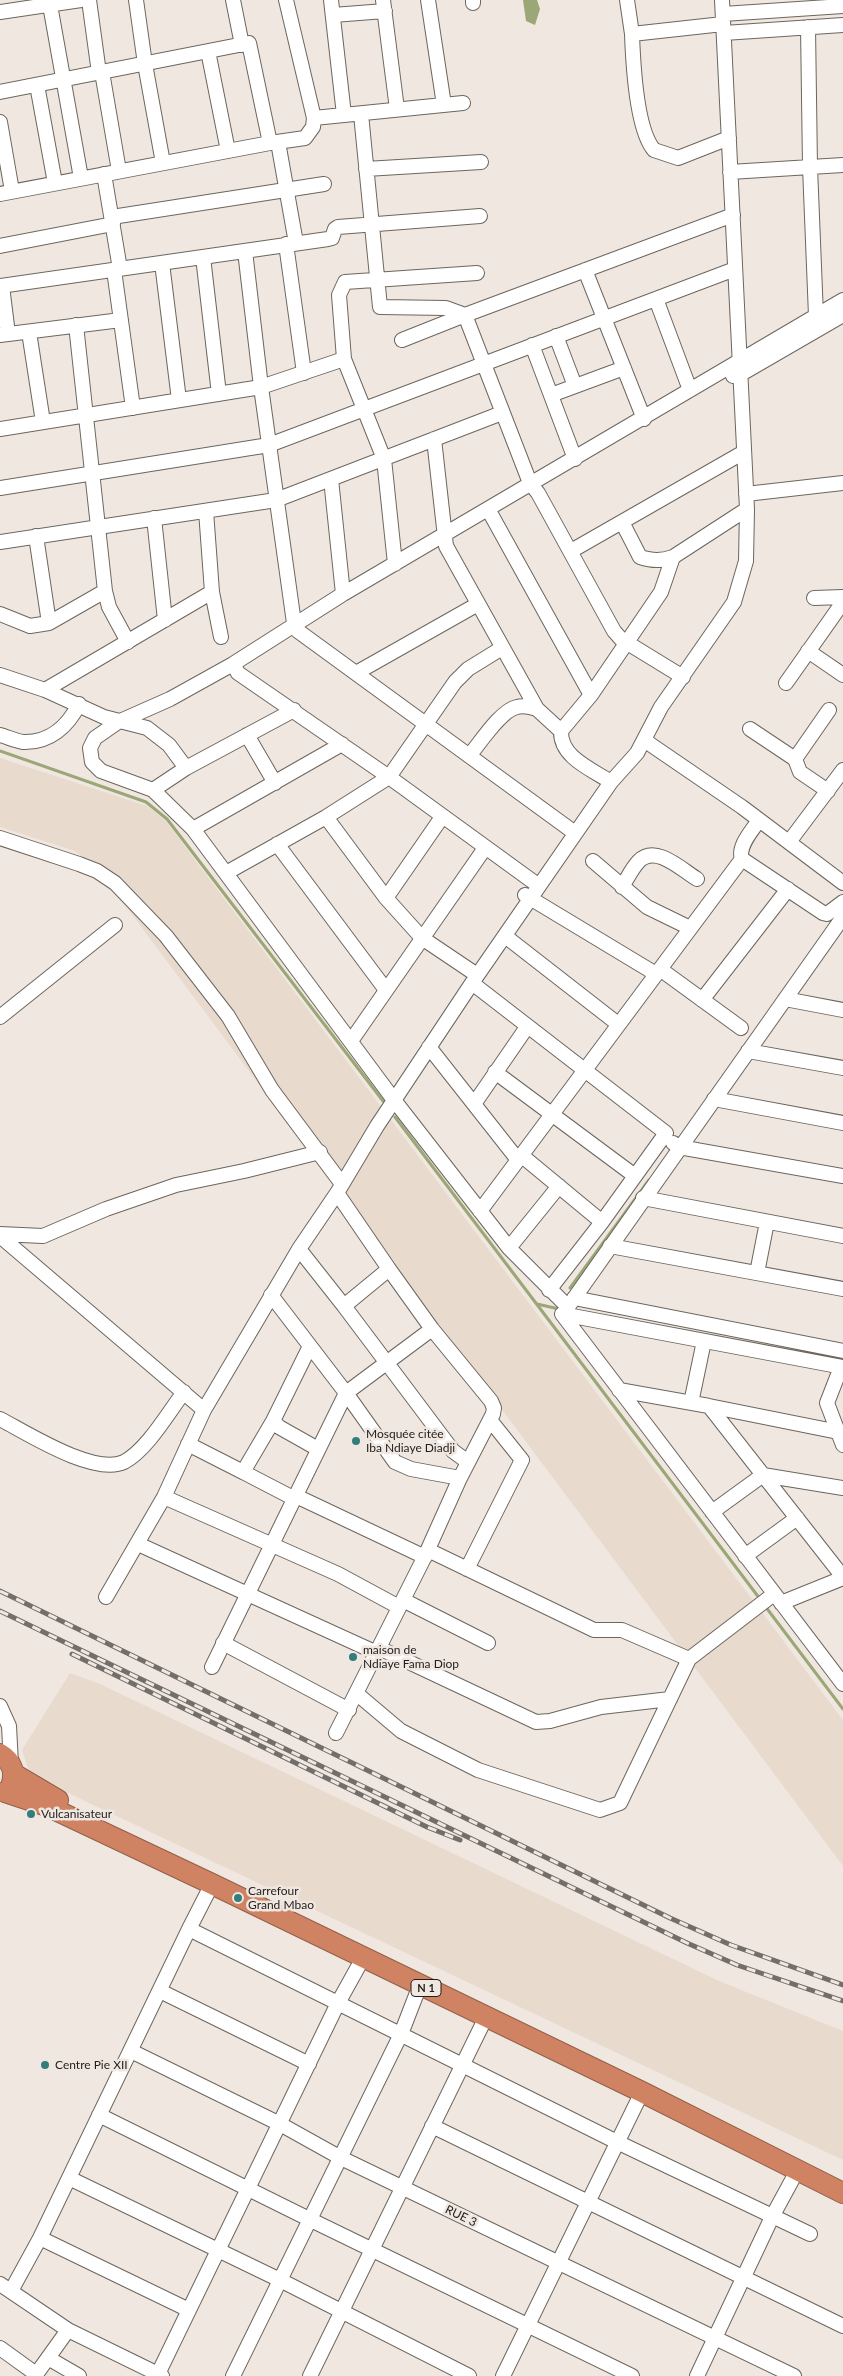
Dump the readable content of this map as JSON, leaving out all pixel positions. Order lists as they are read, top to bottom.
{
  "streets": {
    "highway": ["N 1"],
    "street": ["RUE 3"]
  },
  "places": [
    "Mosquée citée Iba Ndiaye Diadji",
    "maison de Ndiaye Fama Diop",
    "Vulcanisateur",
    "Carrefour Grand Mbao",
    "Centre Pie XII"
  ]
}
